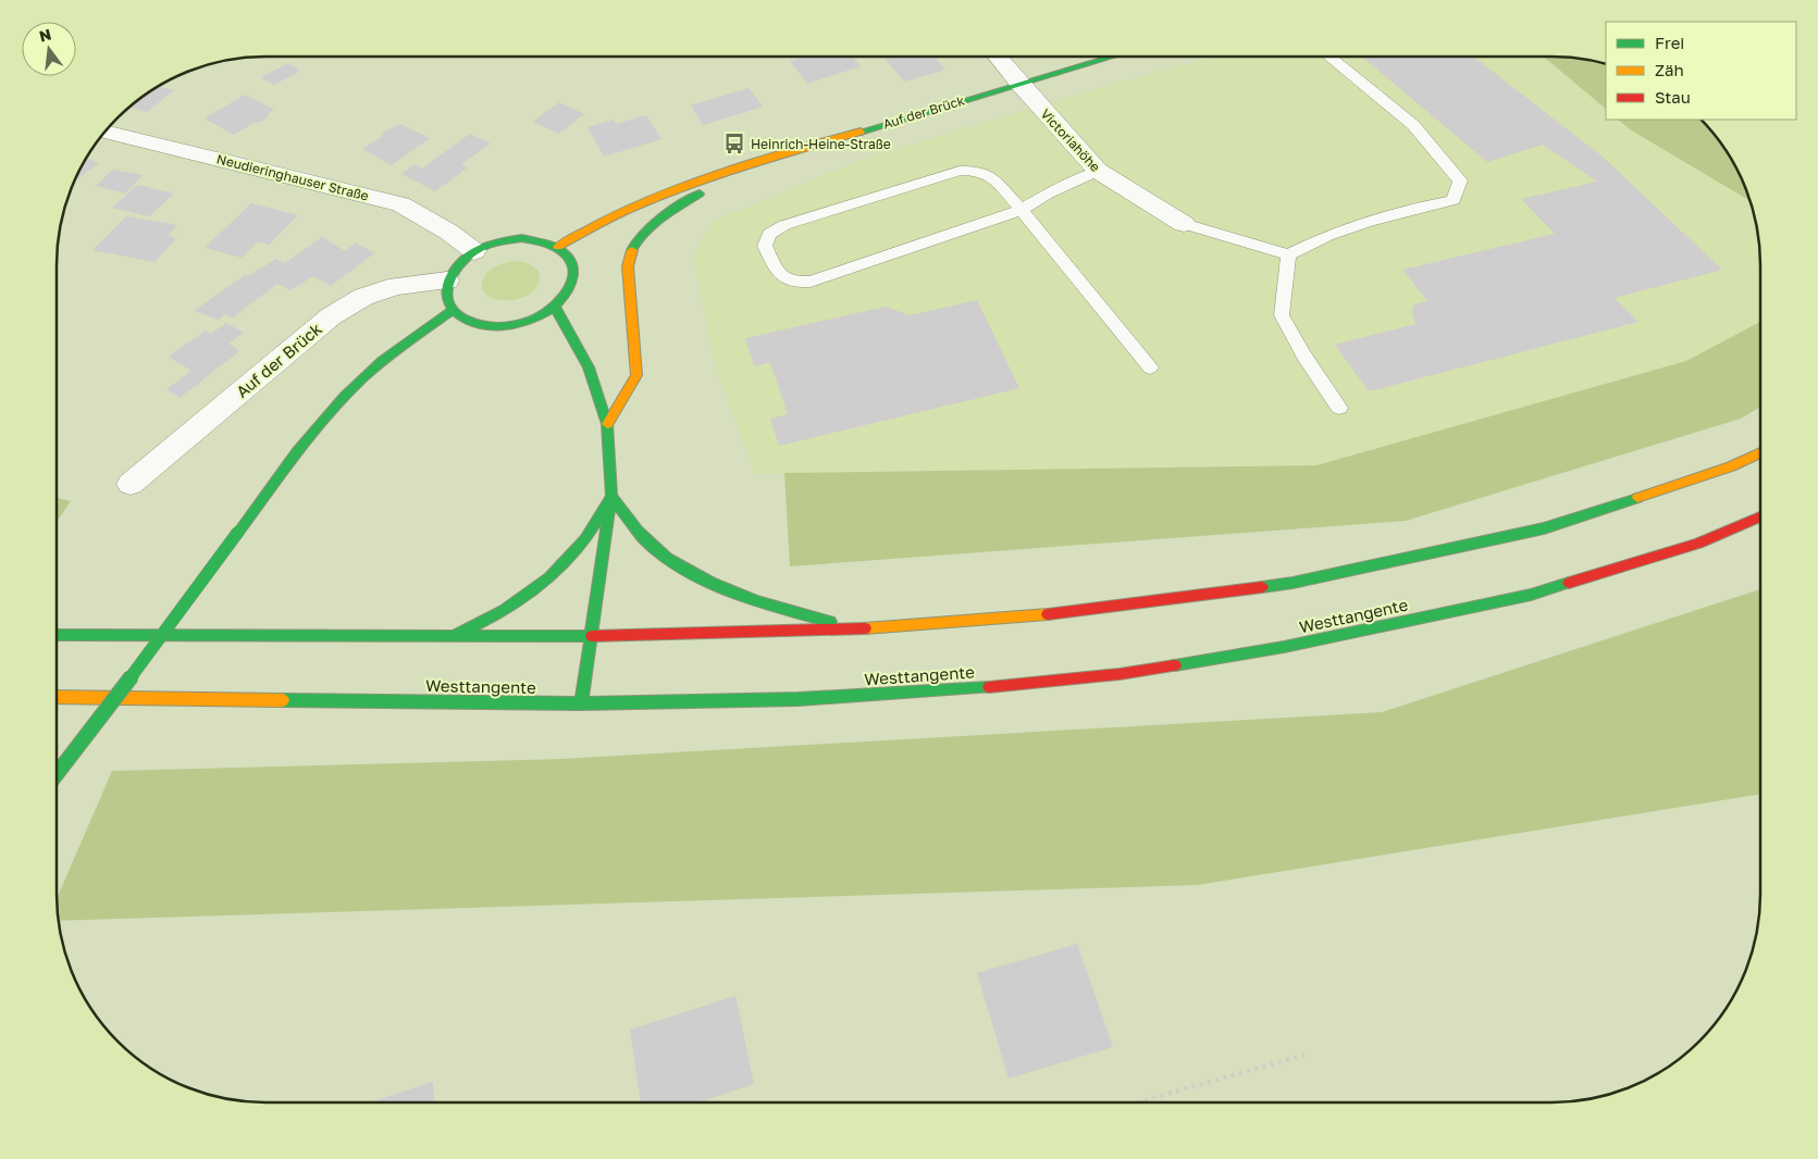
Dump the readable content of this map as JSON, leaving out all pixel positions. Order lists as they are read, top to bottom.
{
  "streets": {
    "main road": ["Auf der Brück", "Westtangente"],
    "street": ["Victoriahöhe", "Neudieringhauser Straße"]
  },
  "crossings": [
    ["Auf der Brück", "Victoriahöhe"],
    ["Auf der Brück", "Neudieringhauser Straße"]
  ],
  "places": {
    "bus stop": ["Heinrich-Heine-Straße"]
  },
  "legend": ["Frei", "Zäh", "Stau"],
  "north": "top"
}
